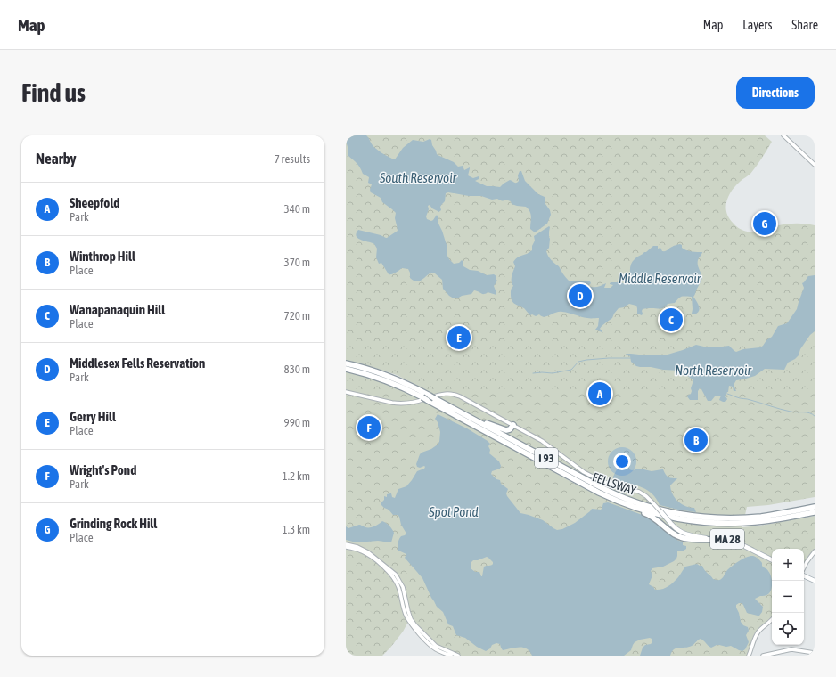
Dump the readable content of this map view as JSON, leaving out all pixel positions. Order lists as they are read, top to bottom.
{
  "streets": {
    "highway": ["I 93"],
    "main road": ["FELLSWAY", "MA 28"]
  },
  "water": [
    "South Reservoir",
    "Middle Reservoir",
    "North Reservoir",
    "Spot Pond"
  ],
  "page": {
    "header": "Map",
    "nav": ["Map", "Layers", "Share"],
    "buttons": "Directions",
    "title": "Find us",
    "heading": ["Nearby", "7 results"],
    "list": [
      {
        "mark": "A",
        "name": "Sheepfold",
        "note": "Park",
        "value": "340 m"
      },
      {
        "mark": "B",
        "name": "Winthrop Hill",
        "note": "Place",
        "value": "370 m"
      },
      {
        "mark": "C",
        "name": "Wanapanaquin Hill",
        "note": "Place",
        "value": "720 m"
      },
      {
        "mark": "D",
        "name": "Middlesex Fells Reservation",
        "note": "Park",
        "value": "830 m"
      },
      {
        "mark": "E",
        "name": "Gerry Hill",
        "note": "Place",
        "value": "990 m"
      },
      {
        "mark": "F",
        "name": "Wright's Pond",
        "note": "Park",
        "value": "1.2 km"
      },
      {
        "mark": "G",
        "name": "Grinding Rock Hill",
        "note": "Place",
        "value": "1.3 km"
      }
    ],
    "pins": [
      "G",
      "D",
      "C",
      "E",
      "A",
      "F",
      "B"
    ],
    "map_buttons": ["+", "−"]
  }
}
